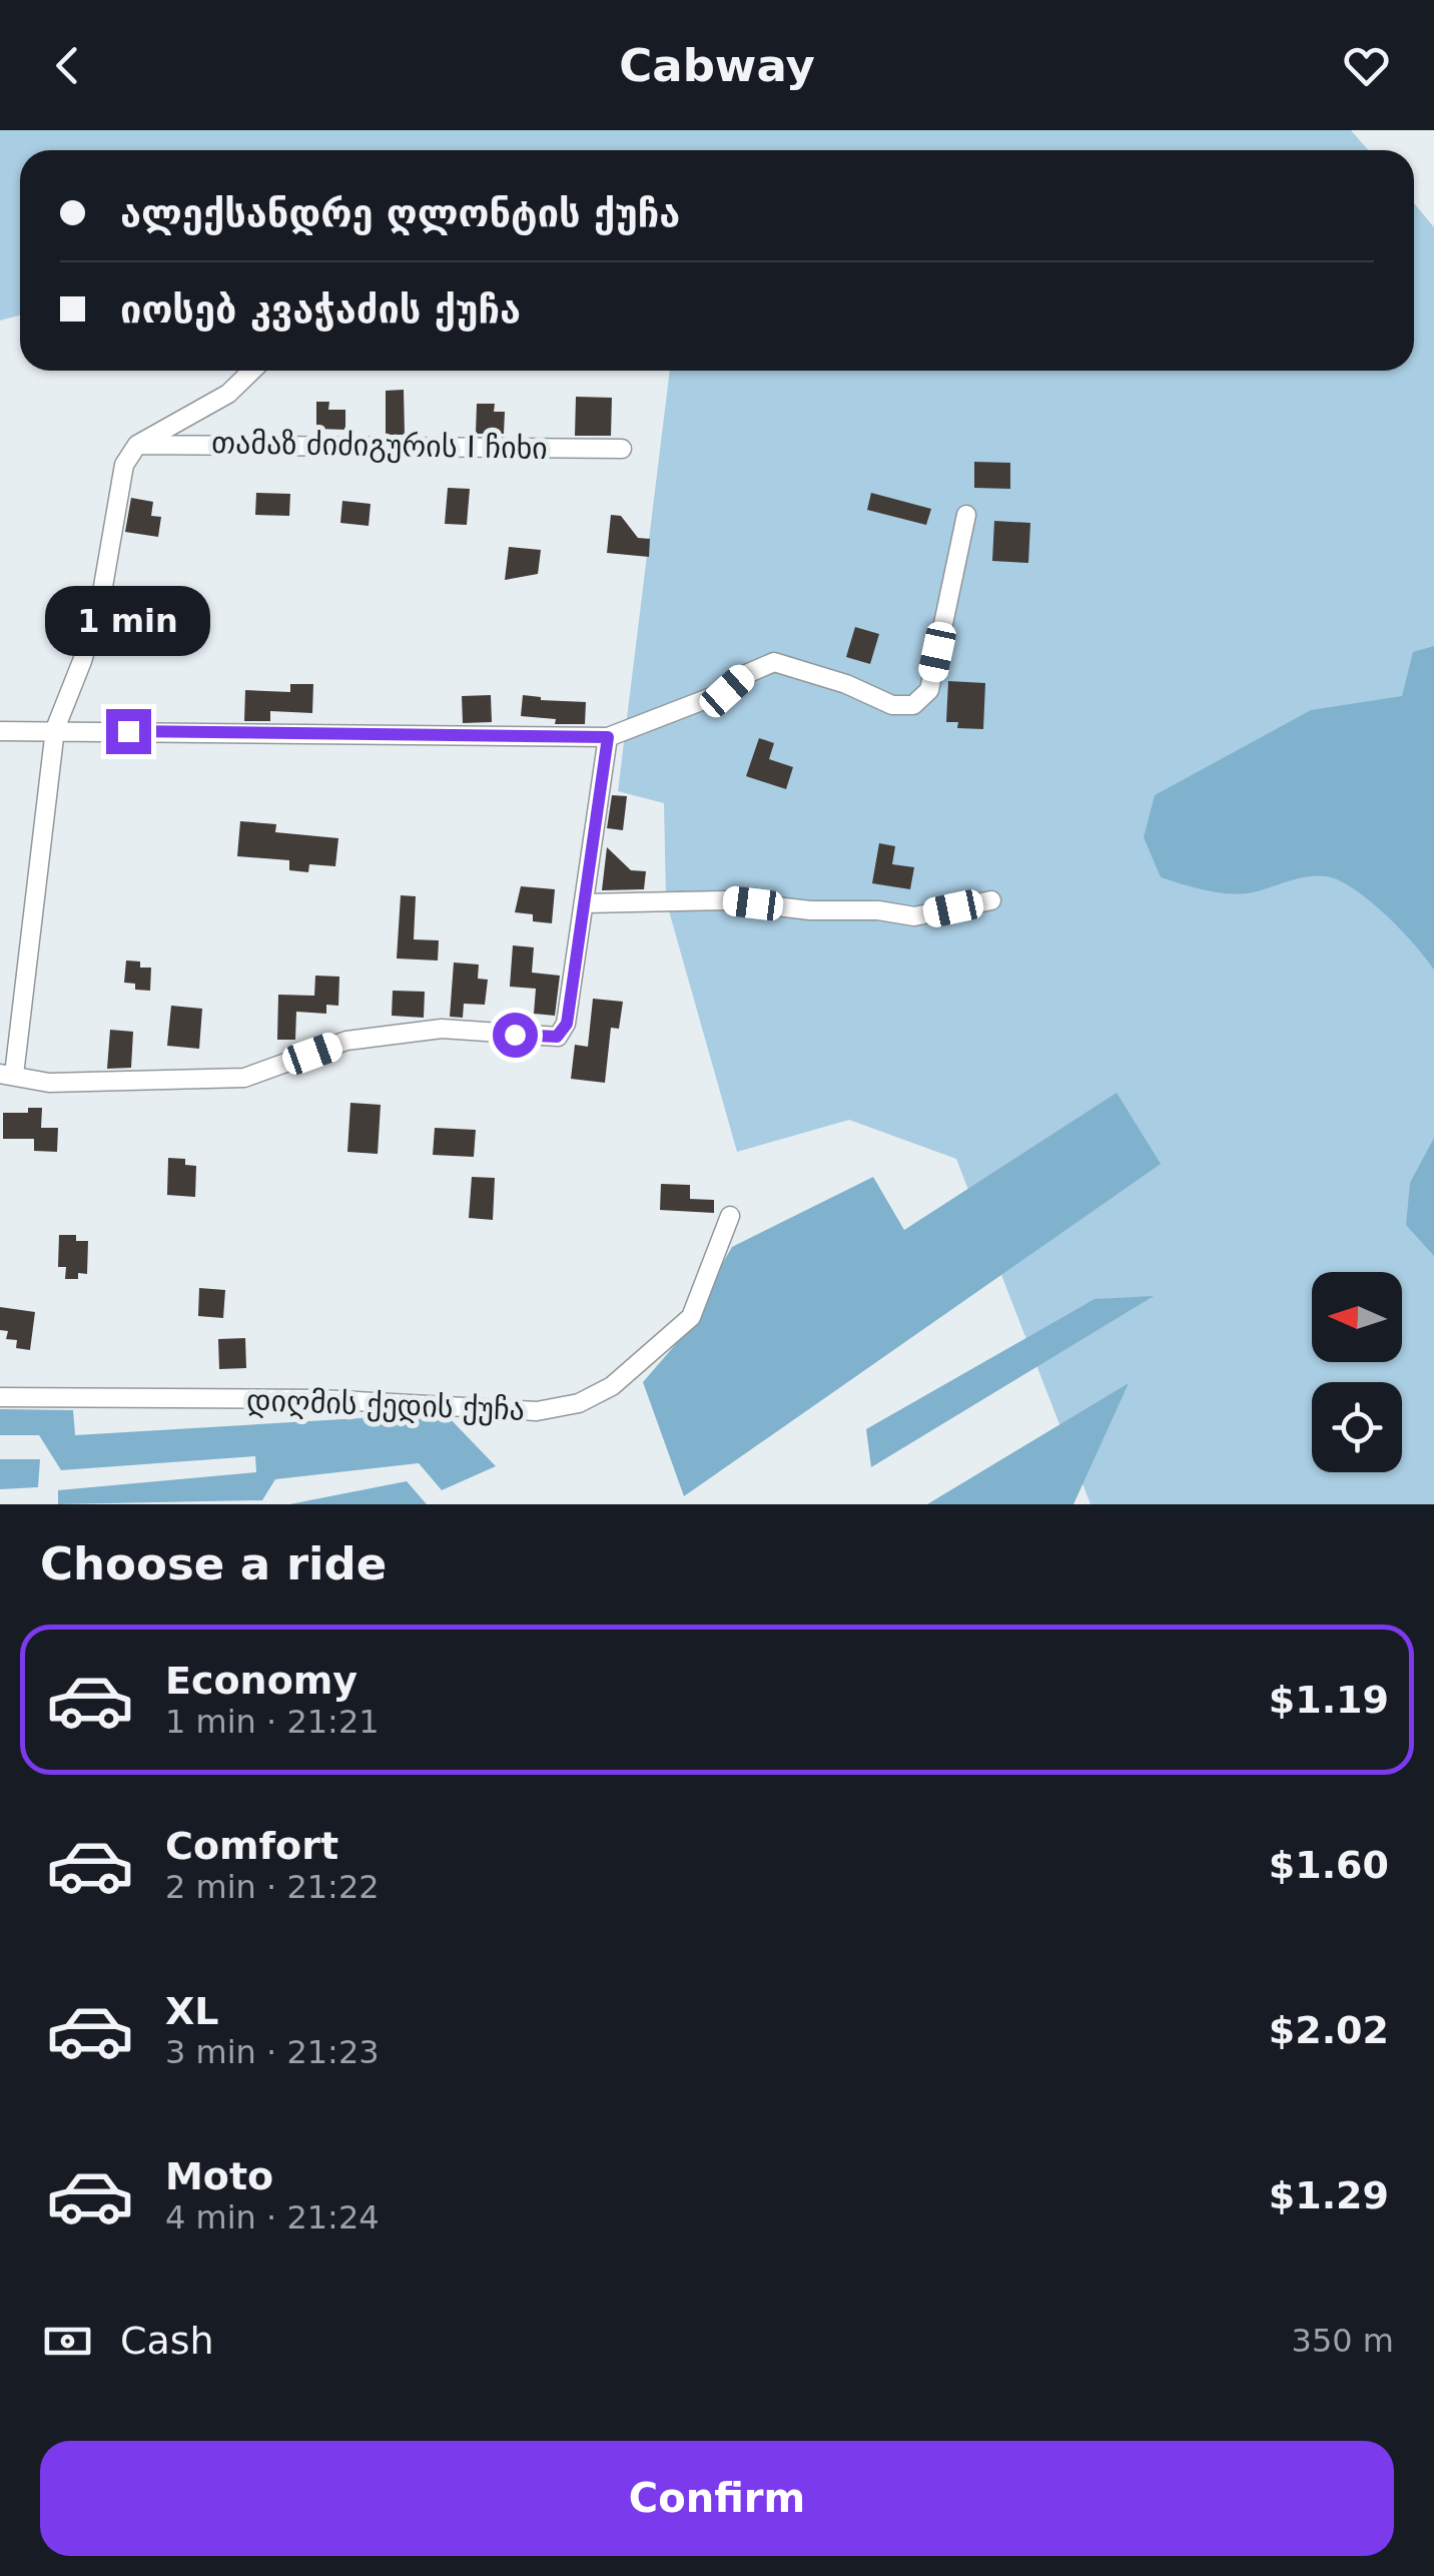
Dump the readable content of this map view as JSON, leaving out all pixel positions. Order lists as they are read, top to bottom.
{
  "streets": {
    "street": ["თამაზ ძიძიგურის I ჩიხი", "დიღმის ქედის ქუჩა"]
  },
  "north": "left",
  "page": {
    "header": "Cabway",
    "banner": ["ალექსანდრე ღლონტის ქუჩა", "იოსებ კვაჭაძის ქუჩა"],
    "bubble": "1 min",
    "heading": "Choose a ride",
    "list": [
      {
        "name": "Economy",
        "note": "1 min · 21:21",
        "value": "$1.19"
      },
      {
        "name": "Comfort",
        "note": "2 min · 21:22",
        "value": "$1.60"
      },
      {
        "name": "XL",
        "note": "3 min · 21:23",
        "value": "$2.02"
      },
      {
        "name": "Moto",
        "note": "4 min · 21:24",
        "value": "$1.29"
      }
    ],
    "pay": ["Cash", "350 m"],
    "buttons": "Confirm"
  }
}
